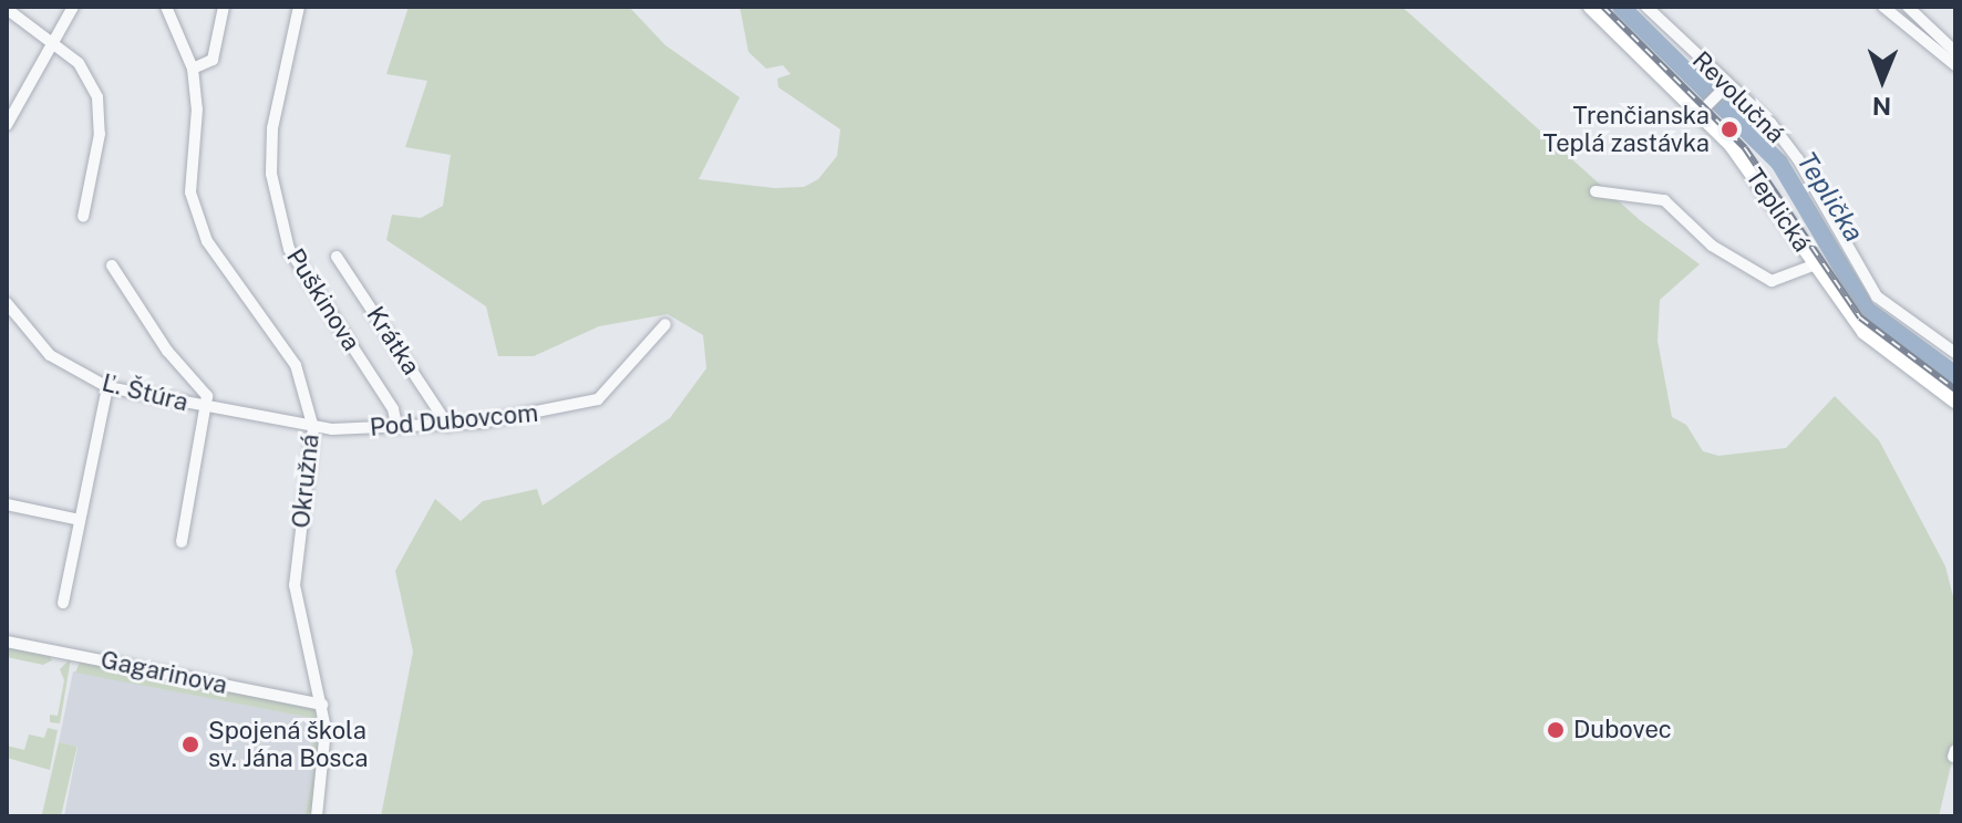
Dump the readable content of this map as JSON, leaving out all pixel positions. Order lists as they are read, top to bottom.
{
  "streets": {
    "main road": ["Teplická"],
    "street": [
      "Revolučná",
      "Puškinova",
      "Krátka",
      "Ľ. Štúra",
      "Pod Dubovcom",
      "Okružná",
      "Gagarinova"
    ]
  },
  "crossings": [
    ["Puškinova", "Pod Dubovcom"],
    ["Krátka", "Pod Dubovcom"],
    ["Ľ. Štúra", "Pod Dubovcom"],
    ["Ľ. Štúra", "Okružná"],
    ["Pod Dubovcom", "Okružná"],
    ["Okružná", "Gagarinova"]
  ],
  "water": ["Teplička"],
  "places": ["Trenčianska Teplá zastávka", "Dubovec", "Spojená škola sv. Jána Bosca"],
  "north": "bottom"
}
